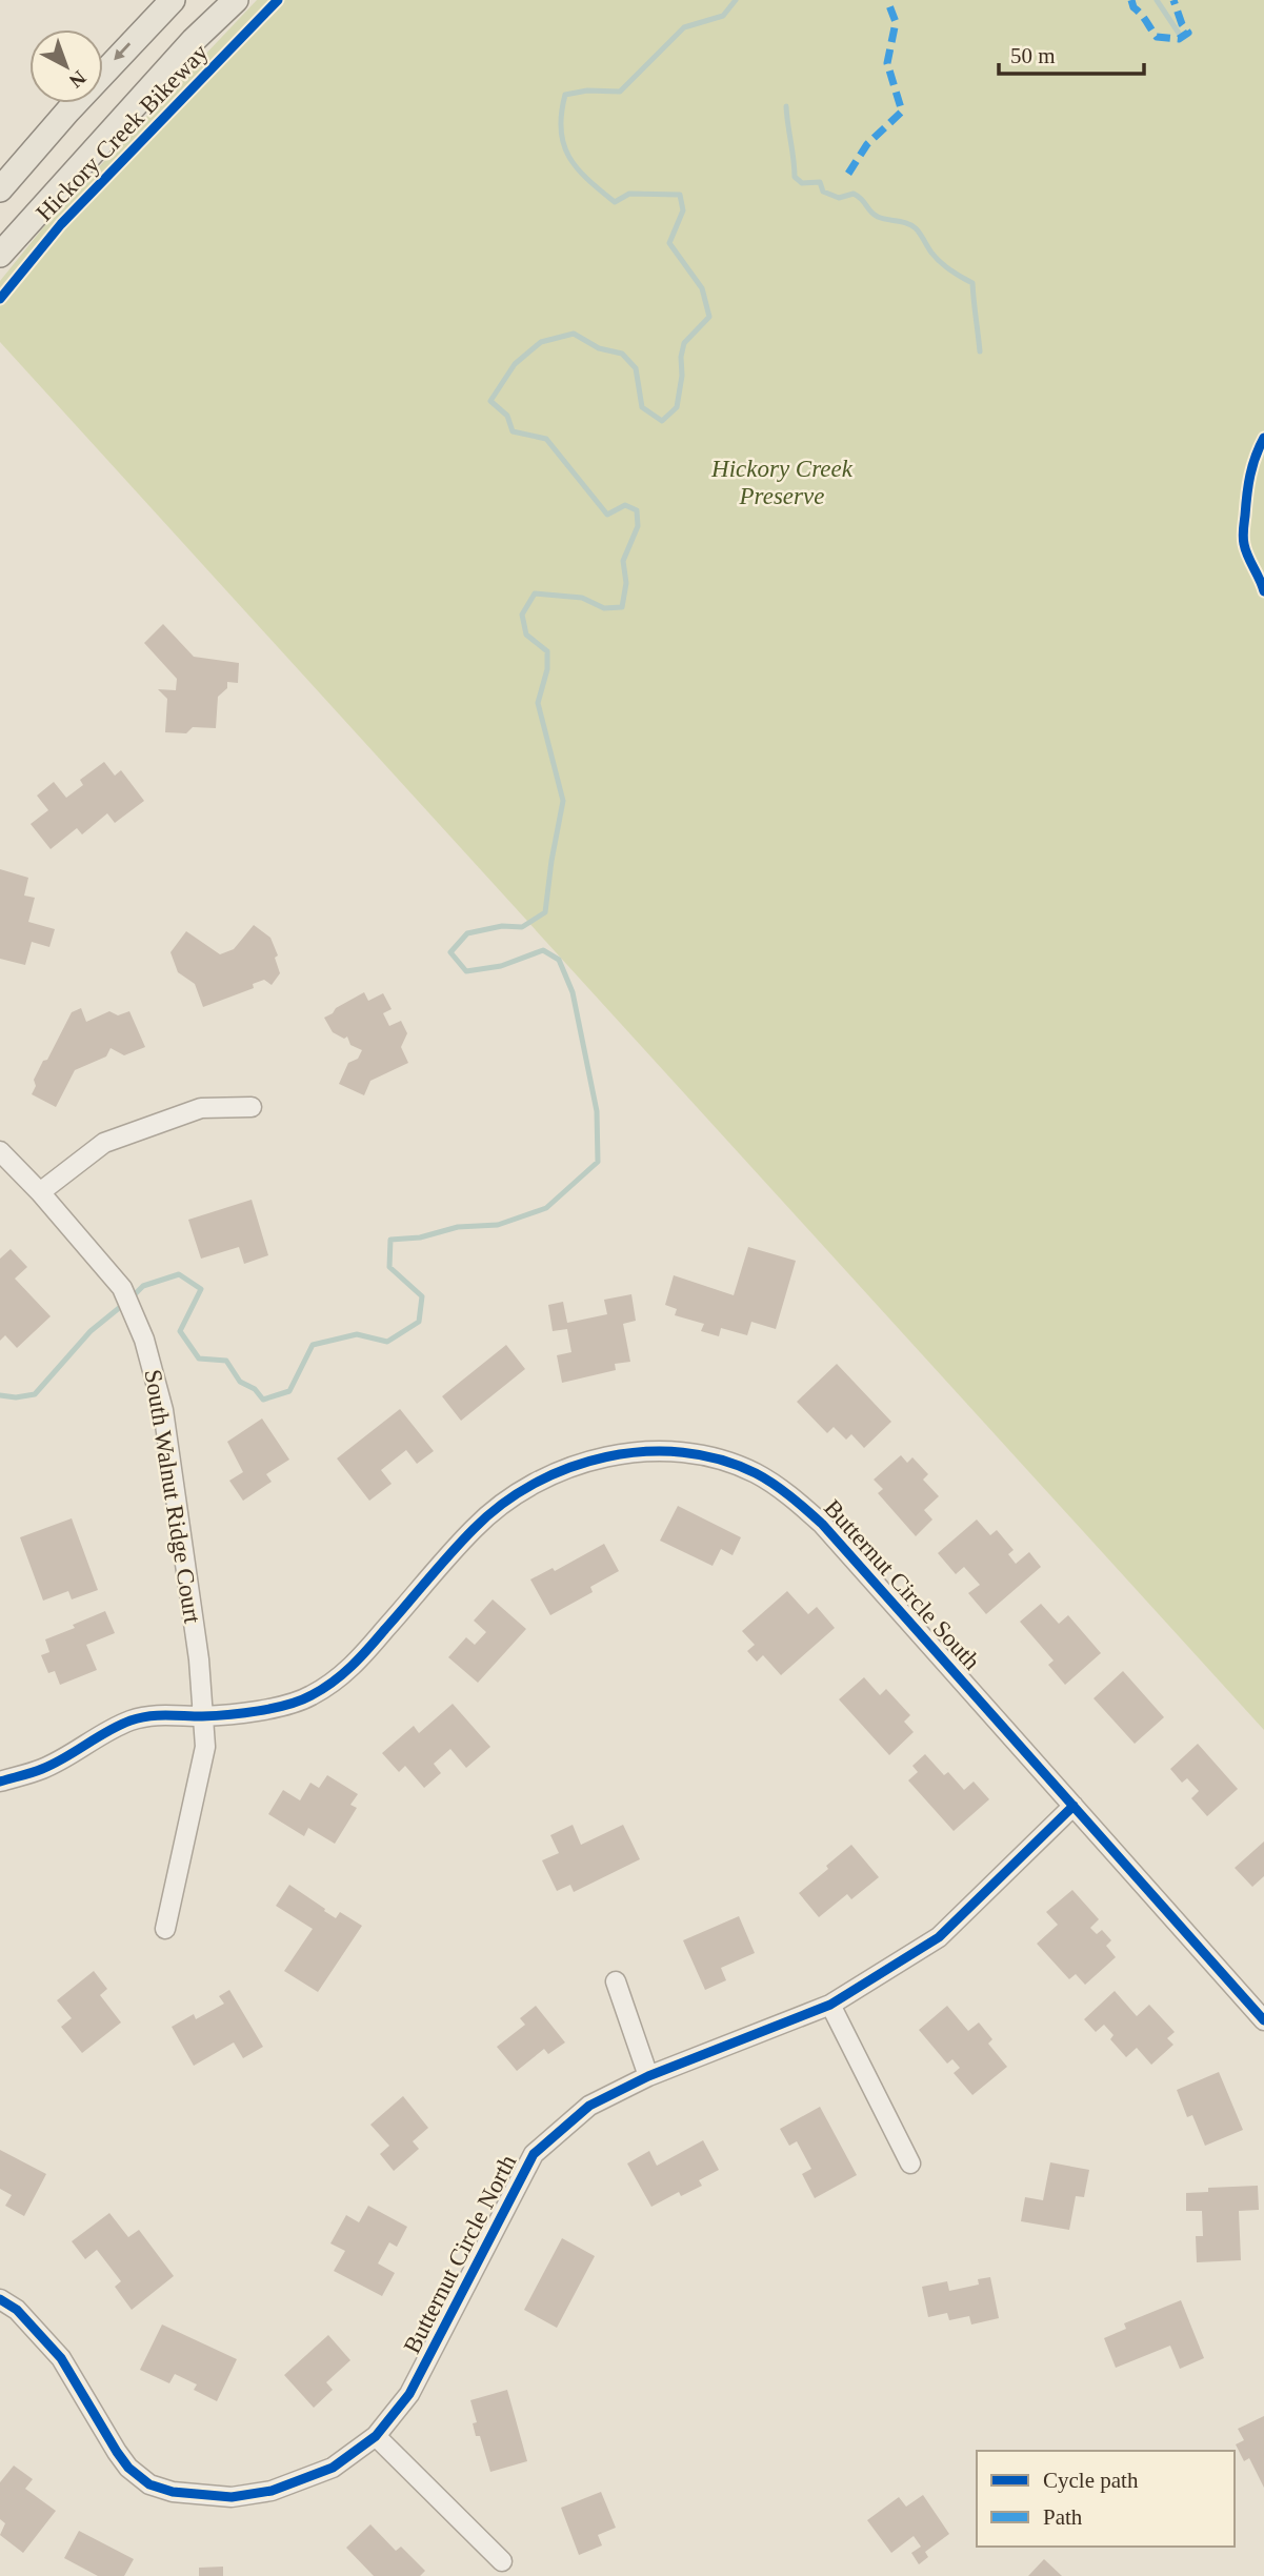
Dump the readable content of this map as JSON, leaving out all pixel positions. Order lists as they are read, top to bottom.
{
  "streets": {
    "street": ["South Walnut Ridge Court", "Butternut Circle South", "Butternut Circle North"],
    "cycle path": ["Hickory Creek Bikeway"]
  },
  "crossings": [
    ["South Walnut Ridge Court", "Butternut Circle South"],
    ["Butternut Circle South", "Butternut Circle North"]
  ],
  "parks": ["Hickory Creek Preserve"],
  "legend": ["Cycle path", "Path"],
  "scale_bar": "50 m",
  "north": "bottom right"
}
